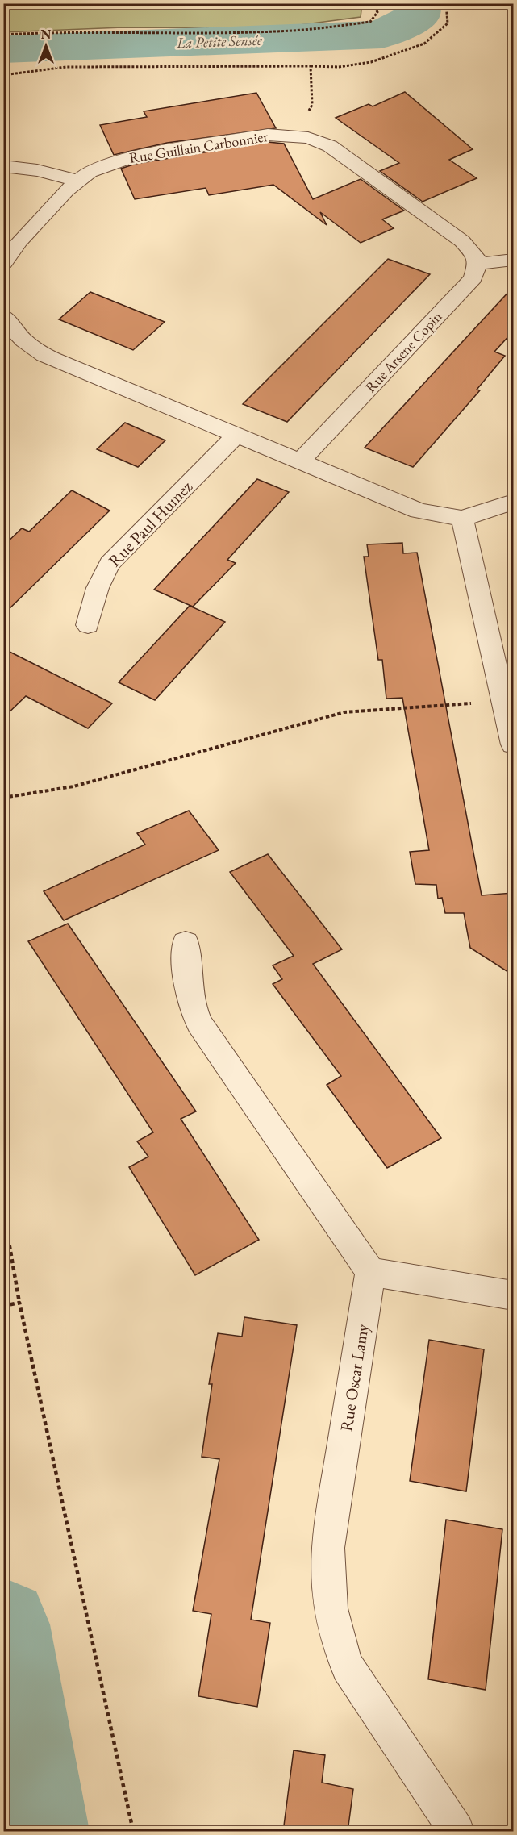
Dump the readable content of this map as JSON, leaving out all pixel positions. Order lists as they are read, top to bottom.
{
  "streets": {
    "street": [
      "Rue Guillain Carbonnier",
      "Rue Arsène Copin",
      "Rue Paul Humez",
      "Rue Oscar Lamy"
    ]
  },
  "crossings": [
    ["Rue Guillain Carbonnier", "Rue Arsène Copin"]
  ],
  "water": ["La Petite Sensée"],
  "north": "top"
}
